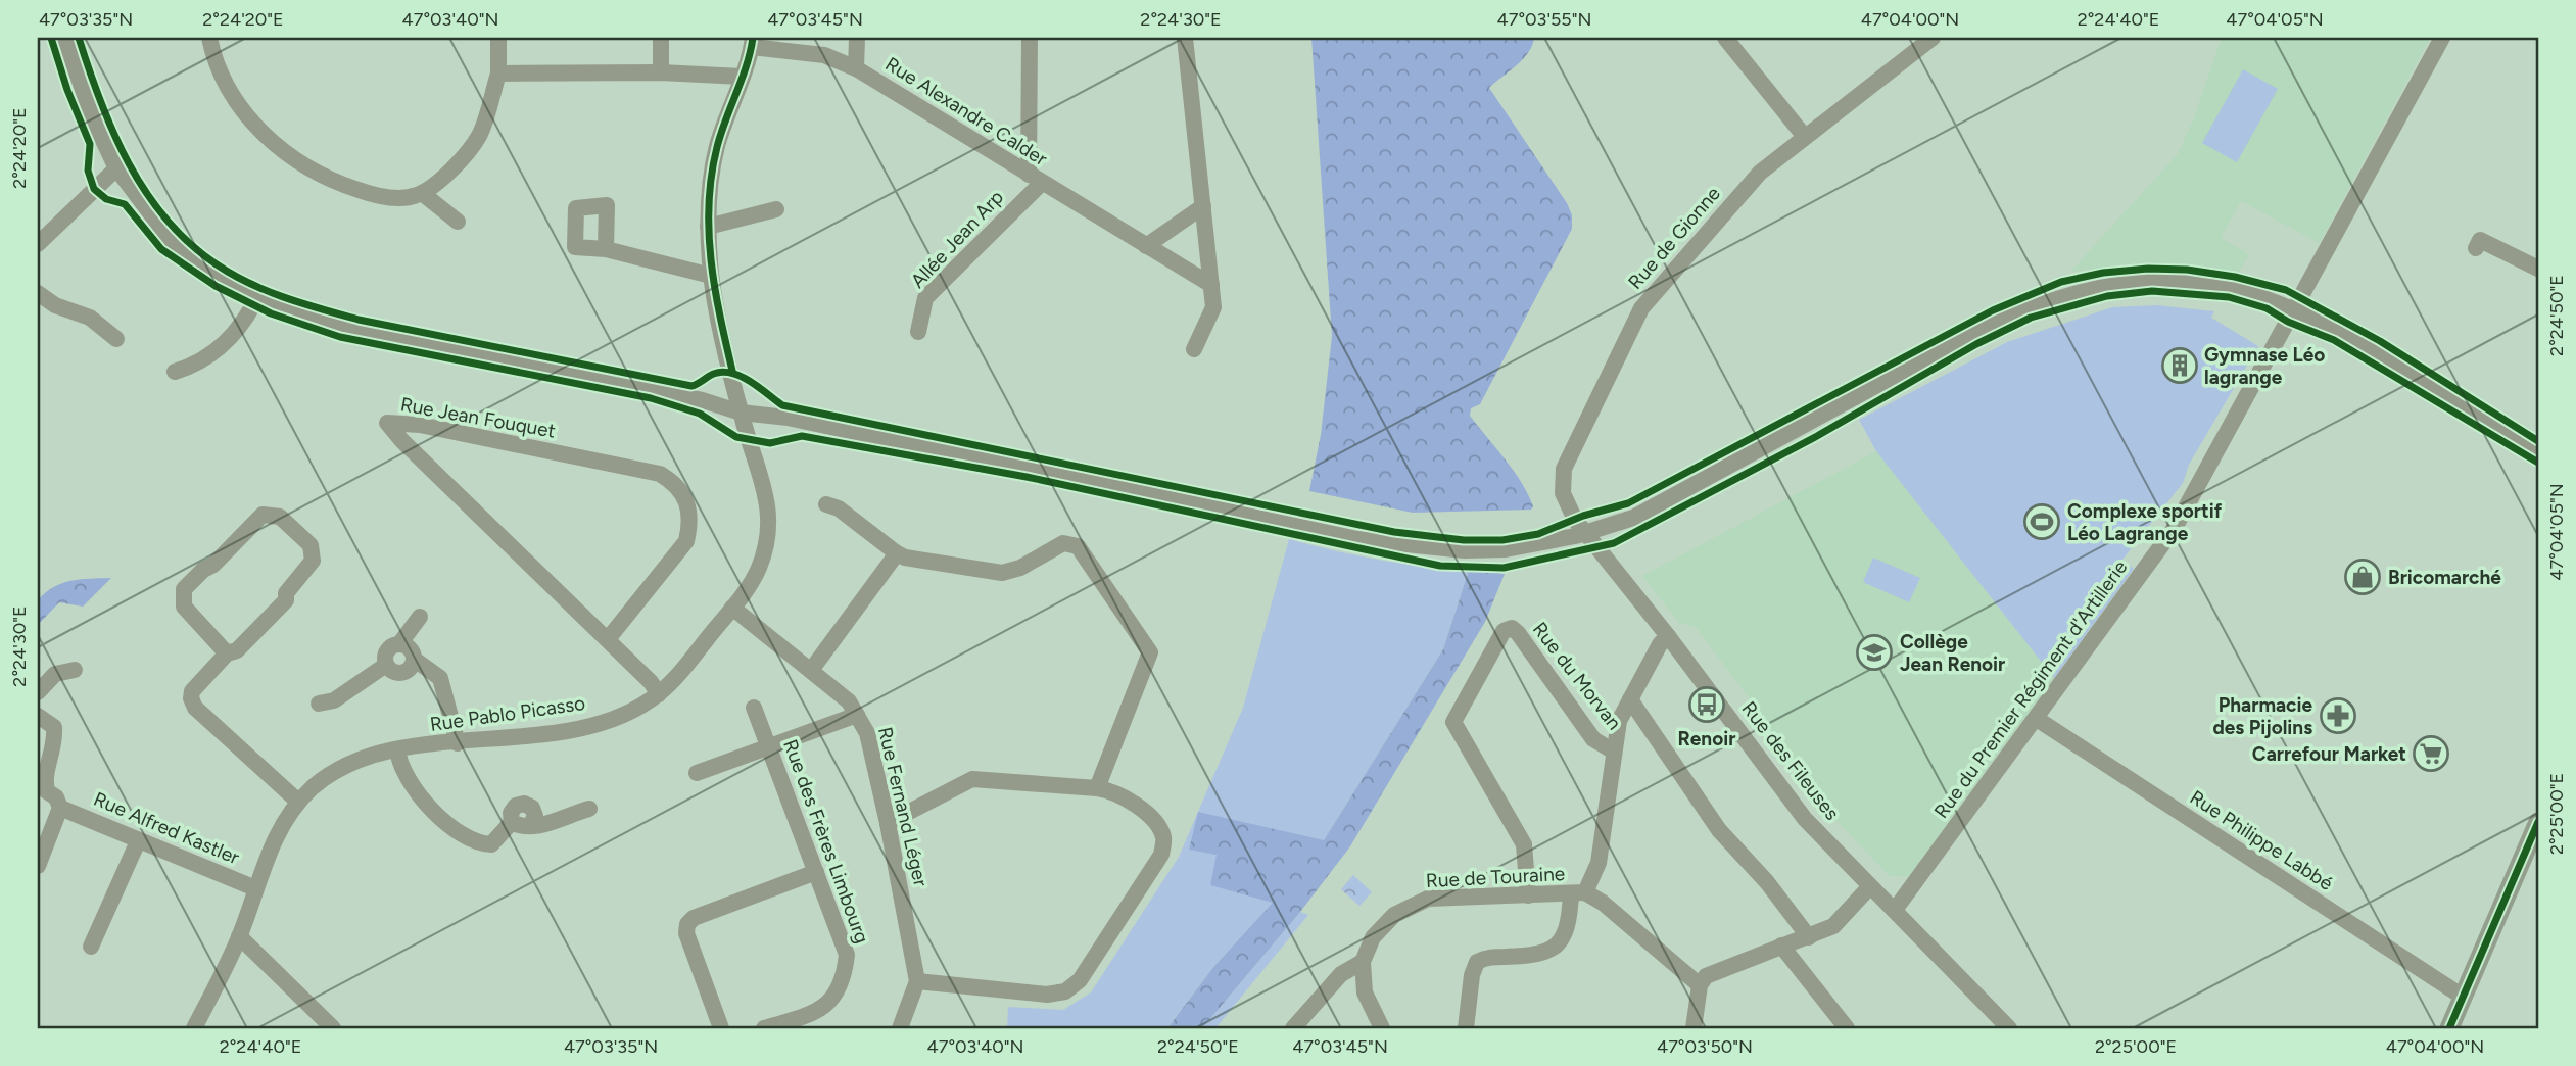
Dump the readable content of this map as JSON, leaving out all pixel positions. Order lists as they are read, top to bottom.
{
  "streets": {
    "street": [
      "Rue Alexandre Calder",
      "Rue de Gionne",
      "Allée Jean Arp",
      "Rue Jean Fouquet",
      "Rue du Morvan",
      "Rue du Premier Régiment d'Artillerie",
      "Rue Pablo Picasso",
      "Rue des Fileuses",
      "Rue Fernand Léger",
      "Rue Alfred Kastler",
      "Rue Philippe Labbé",
      "Rue des Frères Limbourg",
      "Rue de Touraine"
    ]
  },
  "crossings": [
    ["Rue Alexandre Calder", "Allée Jean Arp"],
    ["Rue Alexandre Calder", "Rue Pablo Picasso"],
    ["Rue de Gionne", "Rue des Fileuses"],
    ["Rue Jean Fouquet", "Rue Pablo Picasso"],
    ["Rue du Morvan", "Rue de Touraine"],
    ["Rue du Premier Régiment d'Artillerie", "Rue des Fileuses"],
    ["Rue du Premier Régiment d'Artillerie", "Rue Philippe Labbé"],
    ["Rue Pablo Picasso", "Rue Fernand Léger"],
    ["Rue Pablo Picasso", "Rue Alfred Kastler"],
    ["Rue des Fileuses", "Rue de Touraine"]
  ],
  "places": {
    "building": ["Gymnase Léo lagrange"],
    "sports": ["Complexe sportif Léo Lagrange"],
    "shop": ["Bricomarché"],
    "school or university": ["Collège Jean Renoir"],
    "bus stop": ["Renoir"],
    "pharmacy": ["Pharmacie des Pijolins"],
    "supermarket": ["Carrefour Market"]
  },
  "coordinates": [
    "47°03'35\"N",
    "2°24'20\"E",
    "47°03'40\"N",
    "47°03'45\"N",
    "2°24'30\"E",
    "47°03'55\"N",
    "47°04'00\"N",
    "2°24'40\"E",
    "47°04'05\"N",
    "2°24'50\"E",
    "2°25'00\"E",
    "47°03'50\"N"
  ]
}
